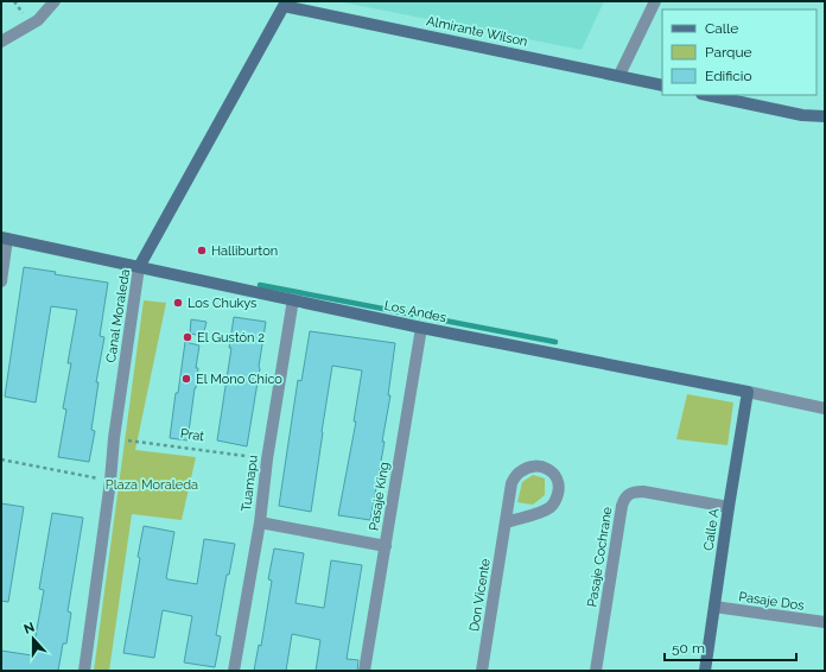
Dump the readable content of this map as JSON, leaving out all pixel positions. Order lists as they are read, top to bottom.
{
  "streets": {
    "street": [
      "Almirante Wilson",
      "Los Andes",
      "Canal Moraleda",
      "Tuamapu",
      "Pasaje King",
      "Calle A",
      "Pasaje Cochrane",
      "Don Vicente",
      "Pasaje Dos"
    ],
    "path": ["Prat"]
  },
  "crossings": [
    ["Almirante Wilson", "Canal Moraleda"],
    ["Los Andes", "Canal Moraleda"],
    ["Los Andes", "Tuamapu"],
    ["Los Andes", "Pasaje King"],
    ["Los Andes", "Calle A"],
    ["Canal Moraleda", "Prat"],
    ["Prat", "Tuamapu"],
    ["Calle A", "Pasaje Cochrane"],
    ["Calle A", "Pasaje Dos"]
  ],
  "parks": ["Plaza Moraleda"],
  "places": [
    "Halliburton",
    "Los Chukys",
    "El Gustón 2",
    "El Mono Chico"
  ],
  "legend": ["Calle", "Parque", "Edificio"],
  "scale_bar": "50 m",
  "north": "top"
}
